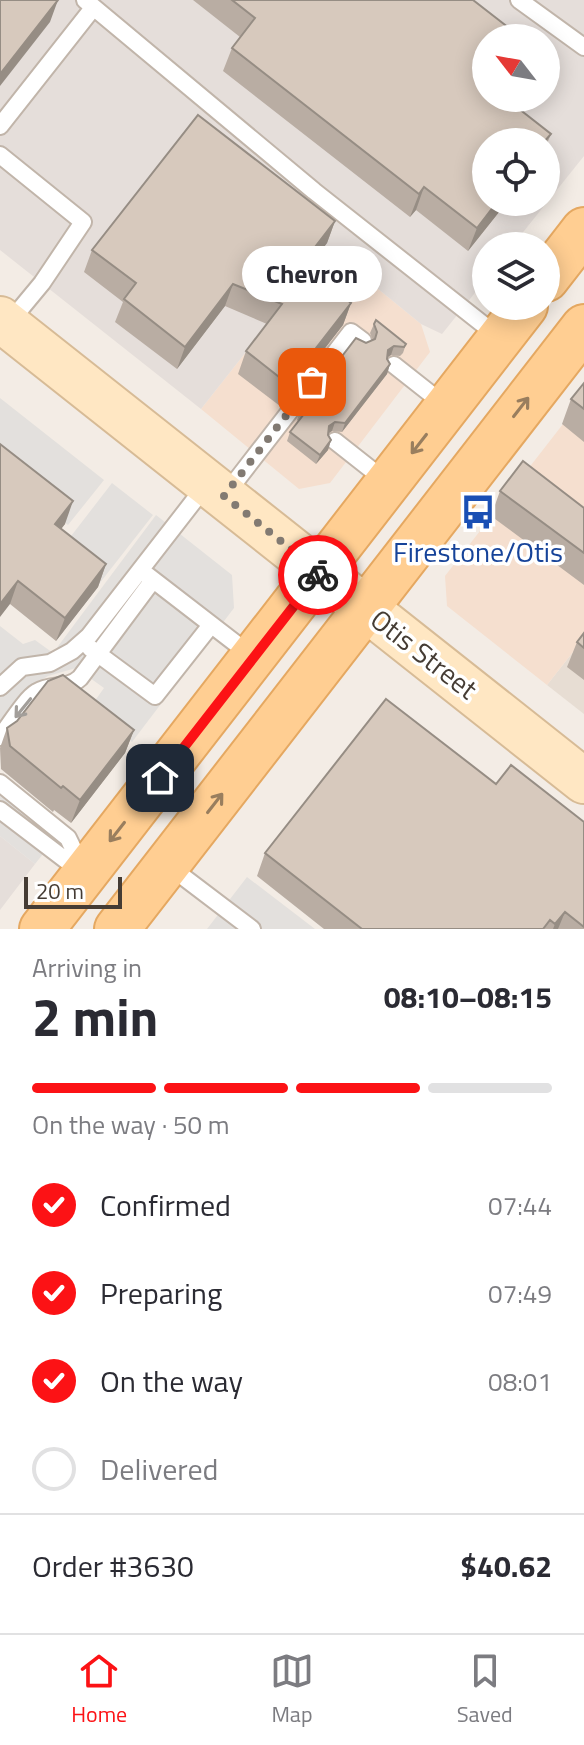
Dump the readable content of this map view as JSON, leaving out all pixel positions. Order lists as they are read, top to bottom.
{
  "streets": {
    "main road": ["Otis Street"]
  },
  "places": {
    "other": ["Chevron"],
    "bus stop": ["Firestone/Otis"]
  },
  "scale_bar": "20 m",
  "north": "top left",
  "page": {
    "bubble": "Chevron",
    "scale": "20 m",
    "heading": ["2 min", "Arriving in", "08:10–08:15"],
    "panel": ["Order #3630", "$40.62"],
    "bar": "On the way · 50 m",
    "list": [
      ["Confirmed", "07:44"],
      ["Preparing", "07:49"],
      ["On the way", "08:01"],
      "Delivered"
    ],
    "tabs": ["Home", "Map", "Saved"]
  }
}
